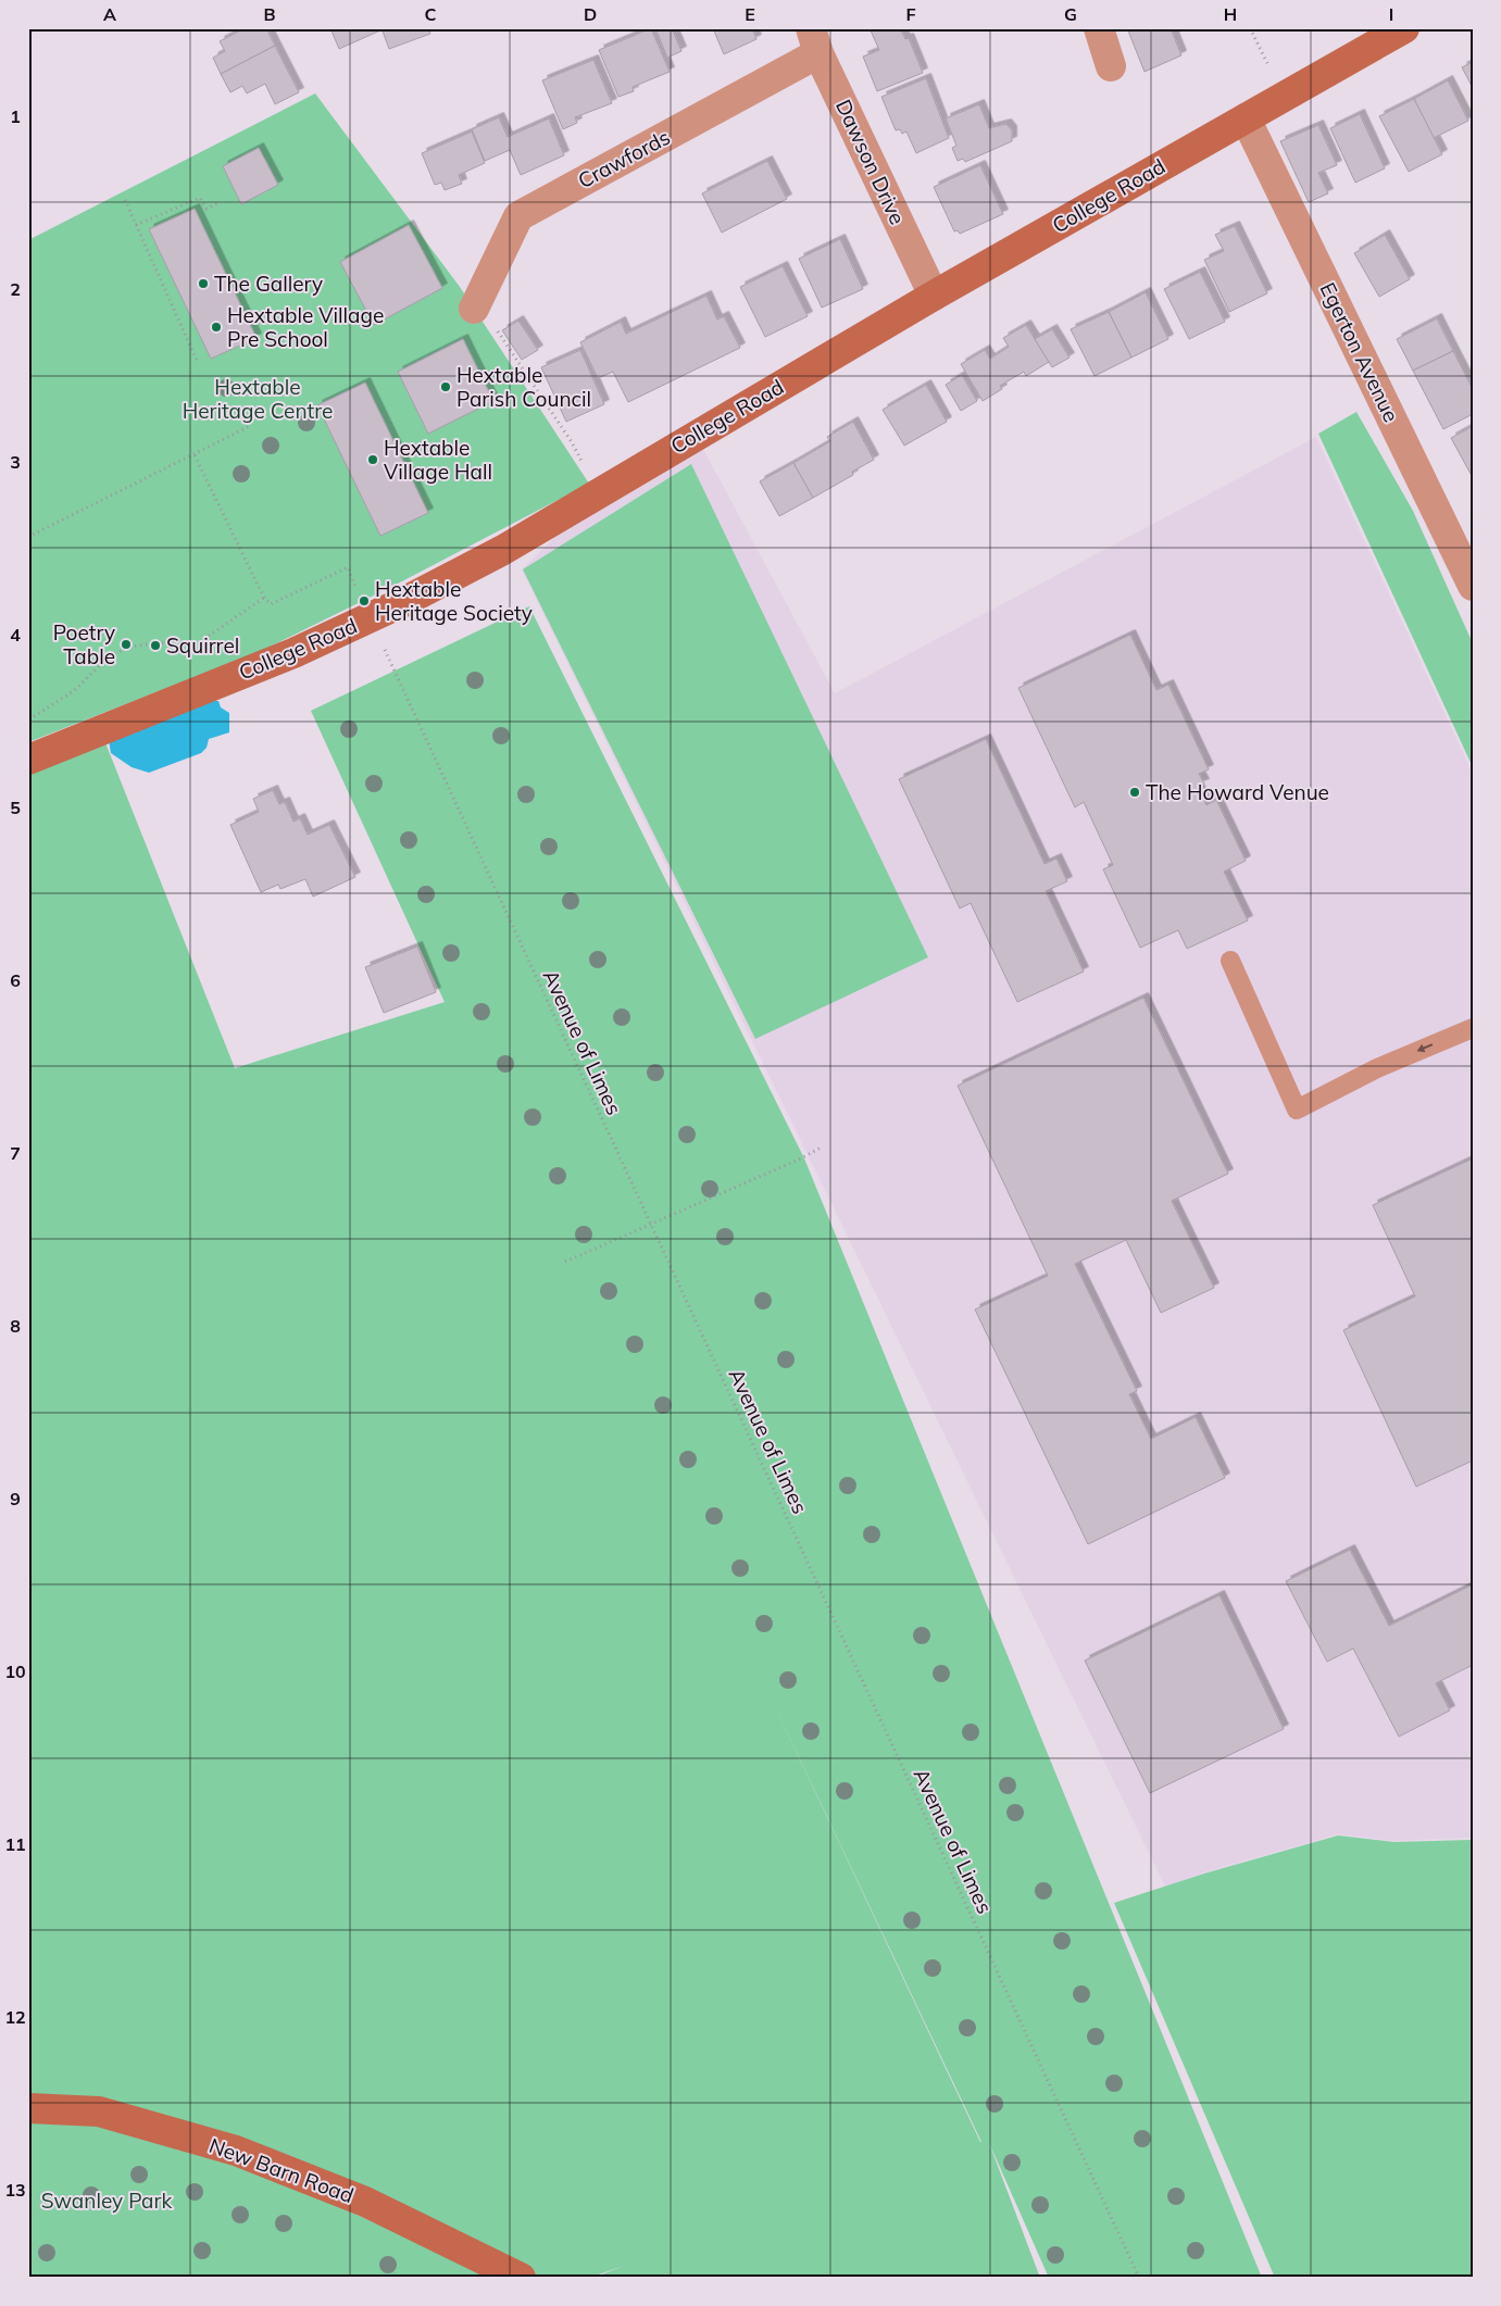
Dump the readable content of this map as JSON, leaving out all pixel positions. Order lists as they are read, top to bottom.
{
  "streets": {
    "street": [
      "Crawfords",
      "Dawson Drive",
      "College Road",
      "Egerton Avenue",
      "New Barn Road"
    ],
    "path": ["Avenue of Limes"]
  },
  "crossings": [
    ["Crawfords", "Dawson Drive"],
    ["Dawson Drive", "College Road"],
    ["College Road", "Egerton Avenue"],
    ["College Road", "Avenue of Limes"]
  ],
  "parks": ["Hextable Heritage Centre", "Swanley Park"],
  "places": [
    "The Gallery",
    "Hextable Village Pre School",
    "Hextable Parish Council",
    "Hextable Village Hall",
    "Hextable Heritage Society",
    "Poetry Table",
    "Squirrel",
    "The Howard Venue"
  ],
  "grid": {
    "columns": [
      "A",
      "B",
      "C",
      "D",
      "E",
      "F",
      "G",
      "H",
      "I"
    ],
    "rows": [
      "1",
      "2",
      "3",
      "4",
      "5",
      "6",
      "7",
      "8",
      "9",
      "10",
      "11",
      "12",
      "13"
    ]
  }
}
